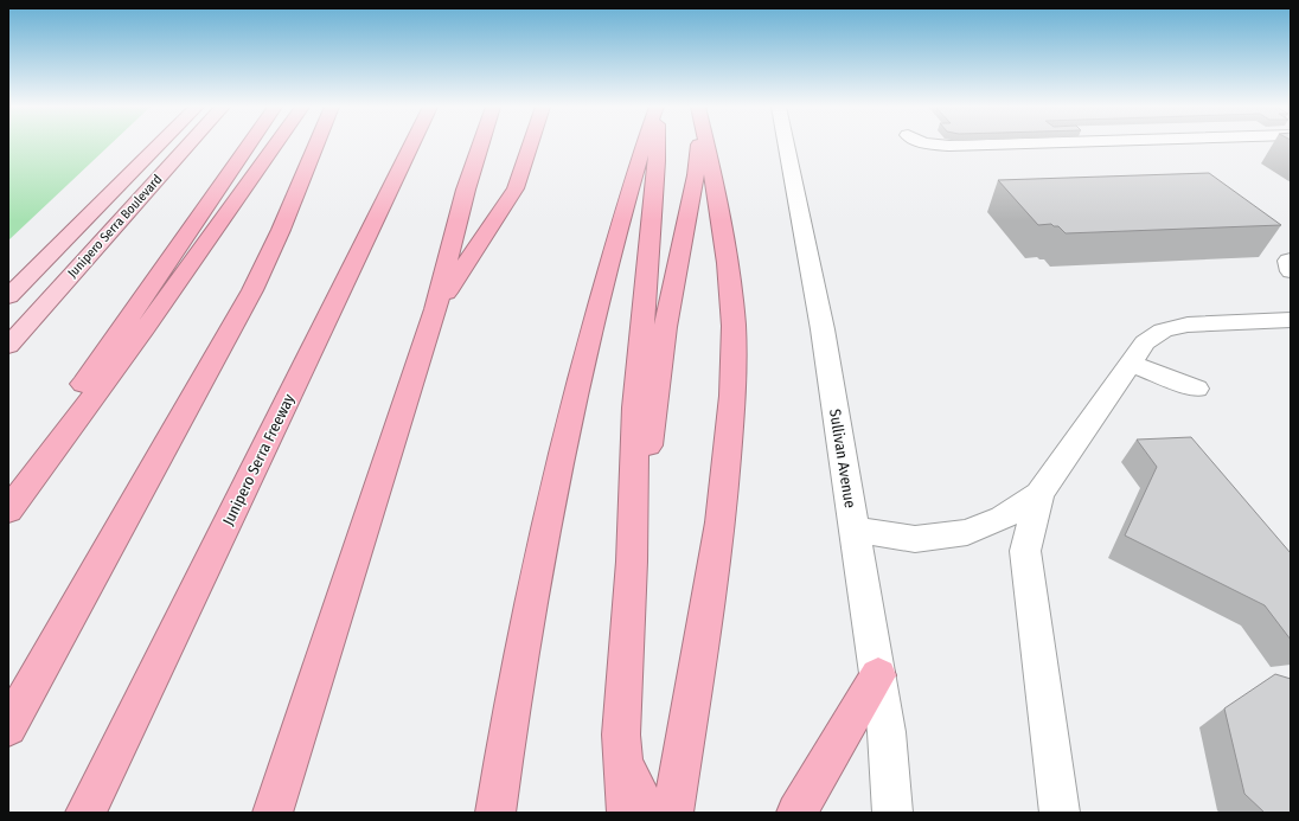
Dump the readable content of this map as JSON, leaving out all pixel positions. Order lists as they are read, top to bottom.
{
  "streets": {
    "highway": ["Junipero Serra Freeway"],
    "main road": ["Junipero Serra Boulevard"],
    "street": ["Sullivan Avenue"]
  }
}
